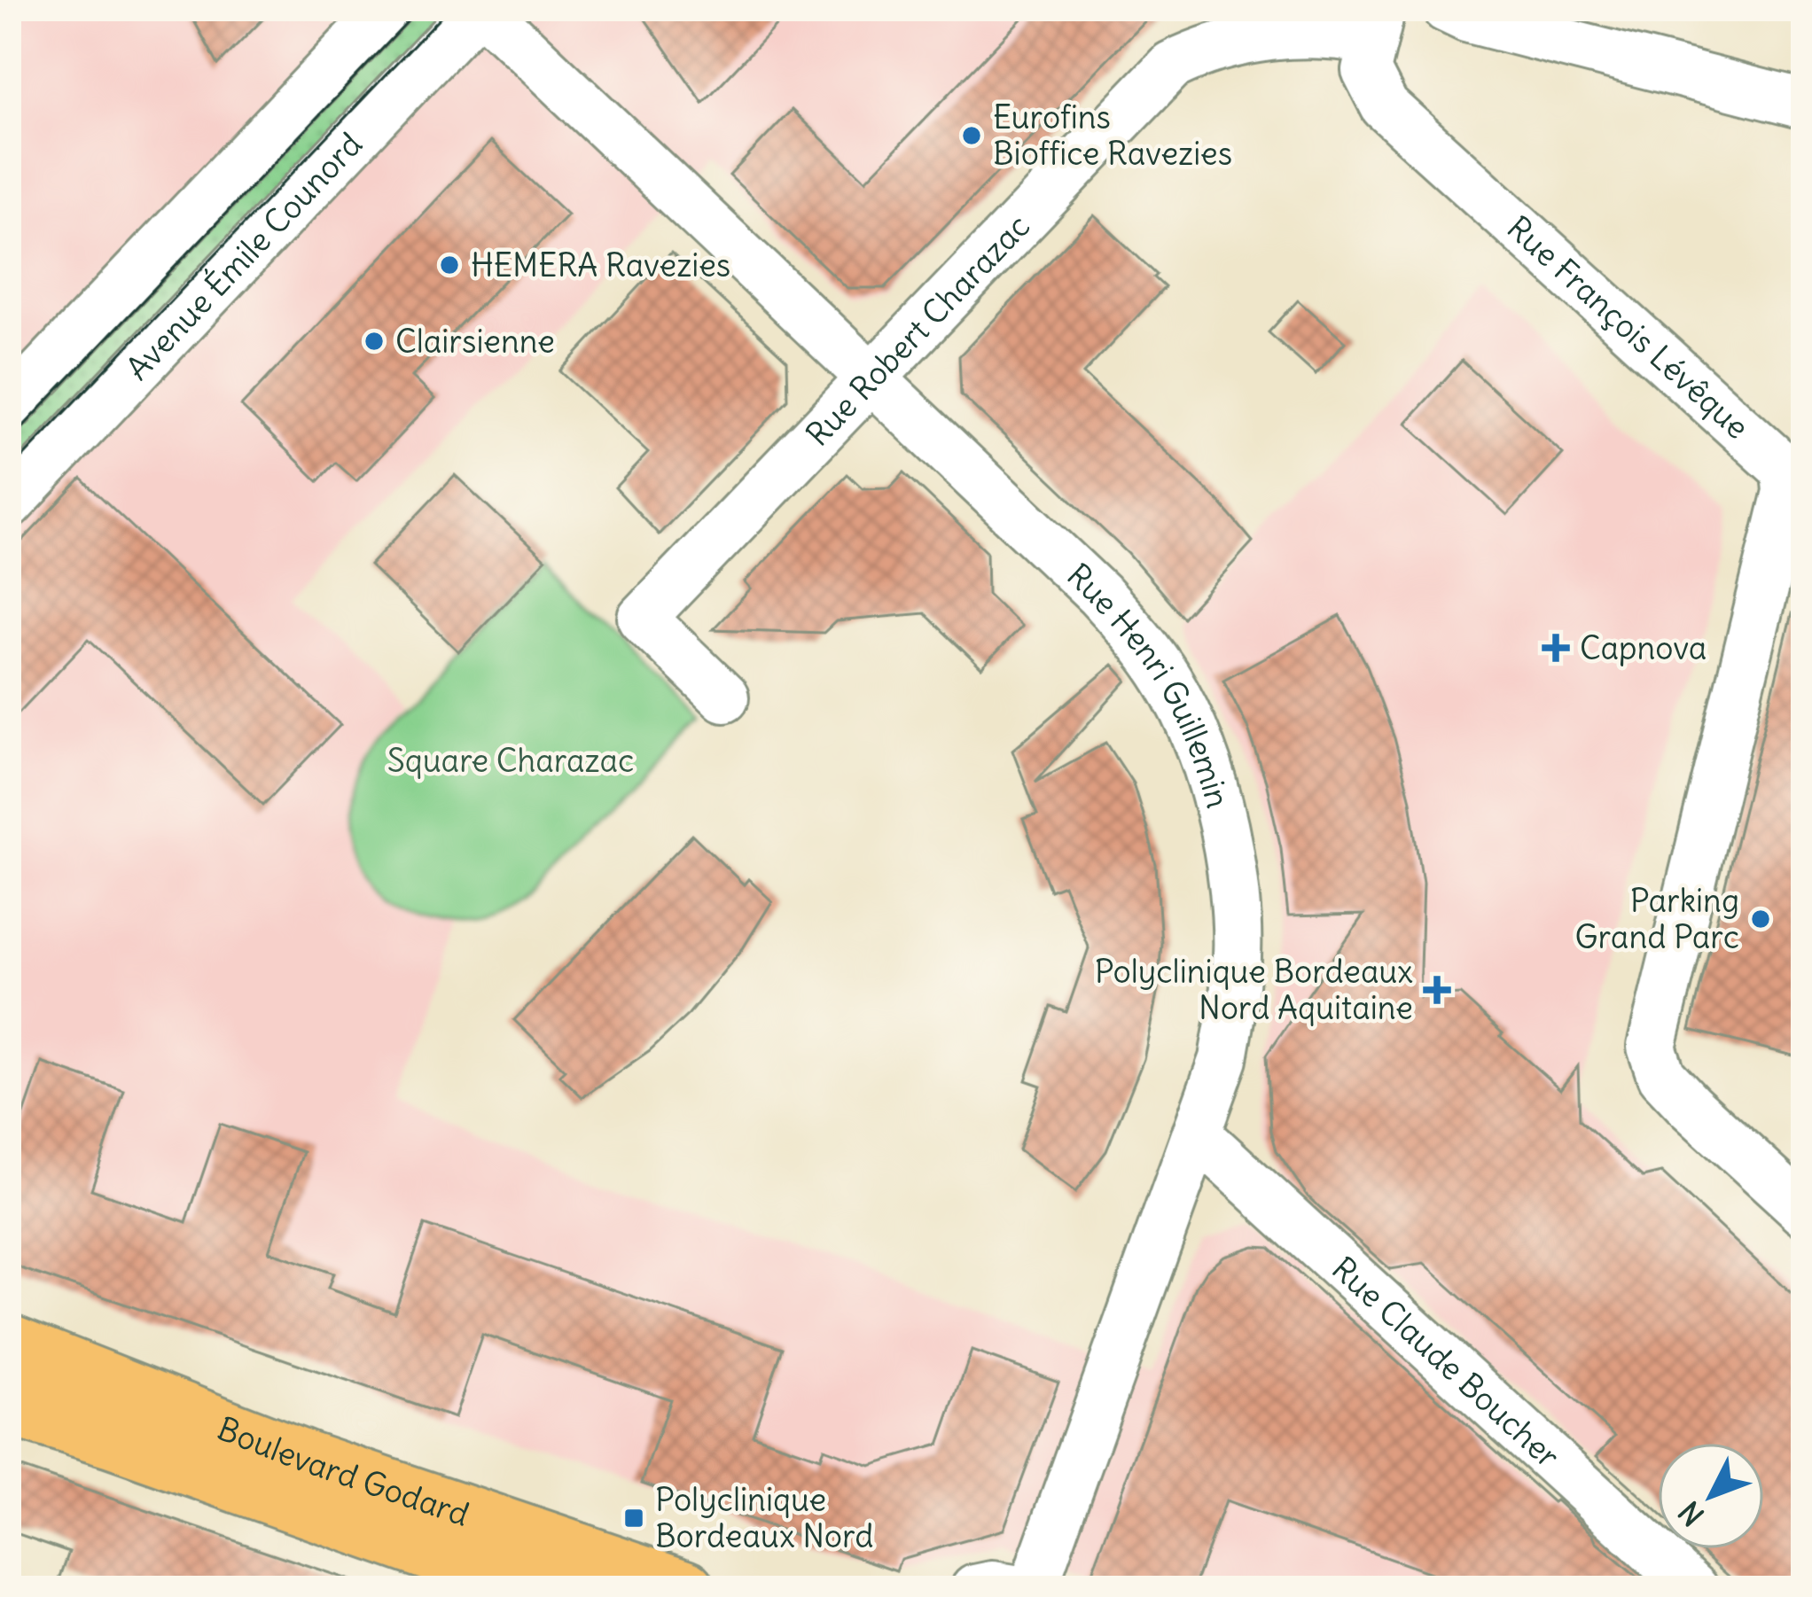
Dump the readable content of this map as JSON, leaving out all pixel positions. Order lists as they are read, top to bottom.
{
  "streets": {
    "main road": ["Boulevard Godard"],
    "street": [
      "Avenue Émile Counord",
      "Rue François Lévêque",
      "Rue Robert Charazac",
      "Rue Henri Guillemin",
      "Rue Claude Boucher"
    ]
  },
  "crossings": [
    ["Avenue Émile Counord", "Rue Henri Guillemin"],
    ["Rue François Lévêque", "Rue Robert Charazac"],
    ["Rue Robert Charazac", "Rue Henri Guillemin"],
    ["Rue Henri Guillemin", "Rue Claude Boucher"]
  ],
  "parks": ["Square Charazac"],
  "places": {
    "other": [
      "Eurofins Bioffice Ravezies",
      "HEMERA Ravezies",
      "Clairsienne",
      "Parking Grand Parc"
    ],
    "health": ["Capnova", "Polyclinique Bordeaux Nord Aquitaine"],
    "transit": ["Polyclinique Bordeaux Nord"]
  },
  "north": "bottom left"
}
